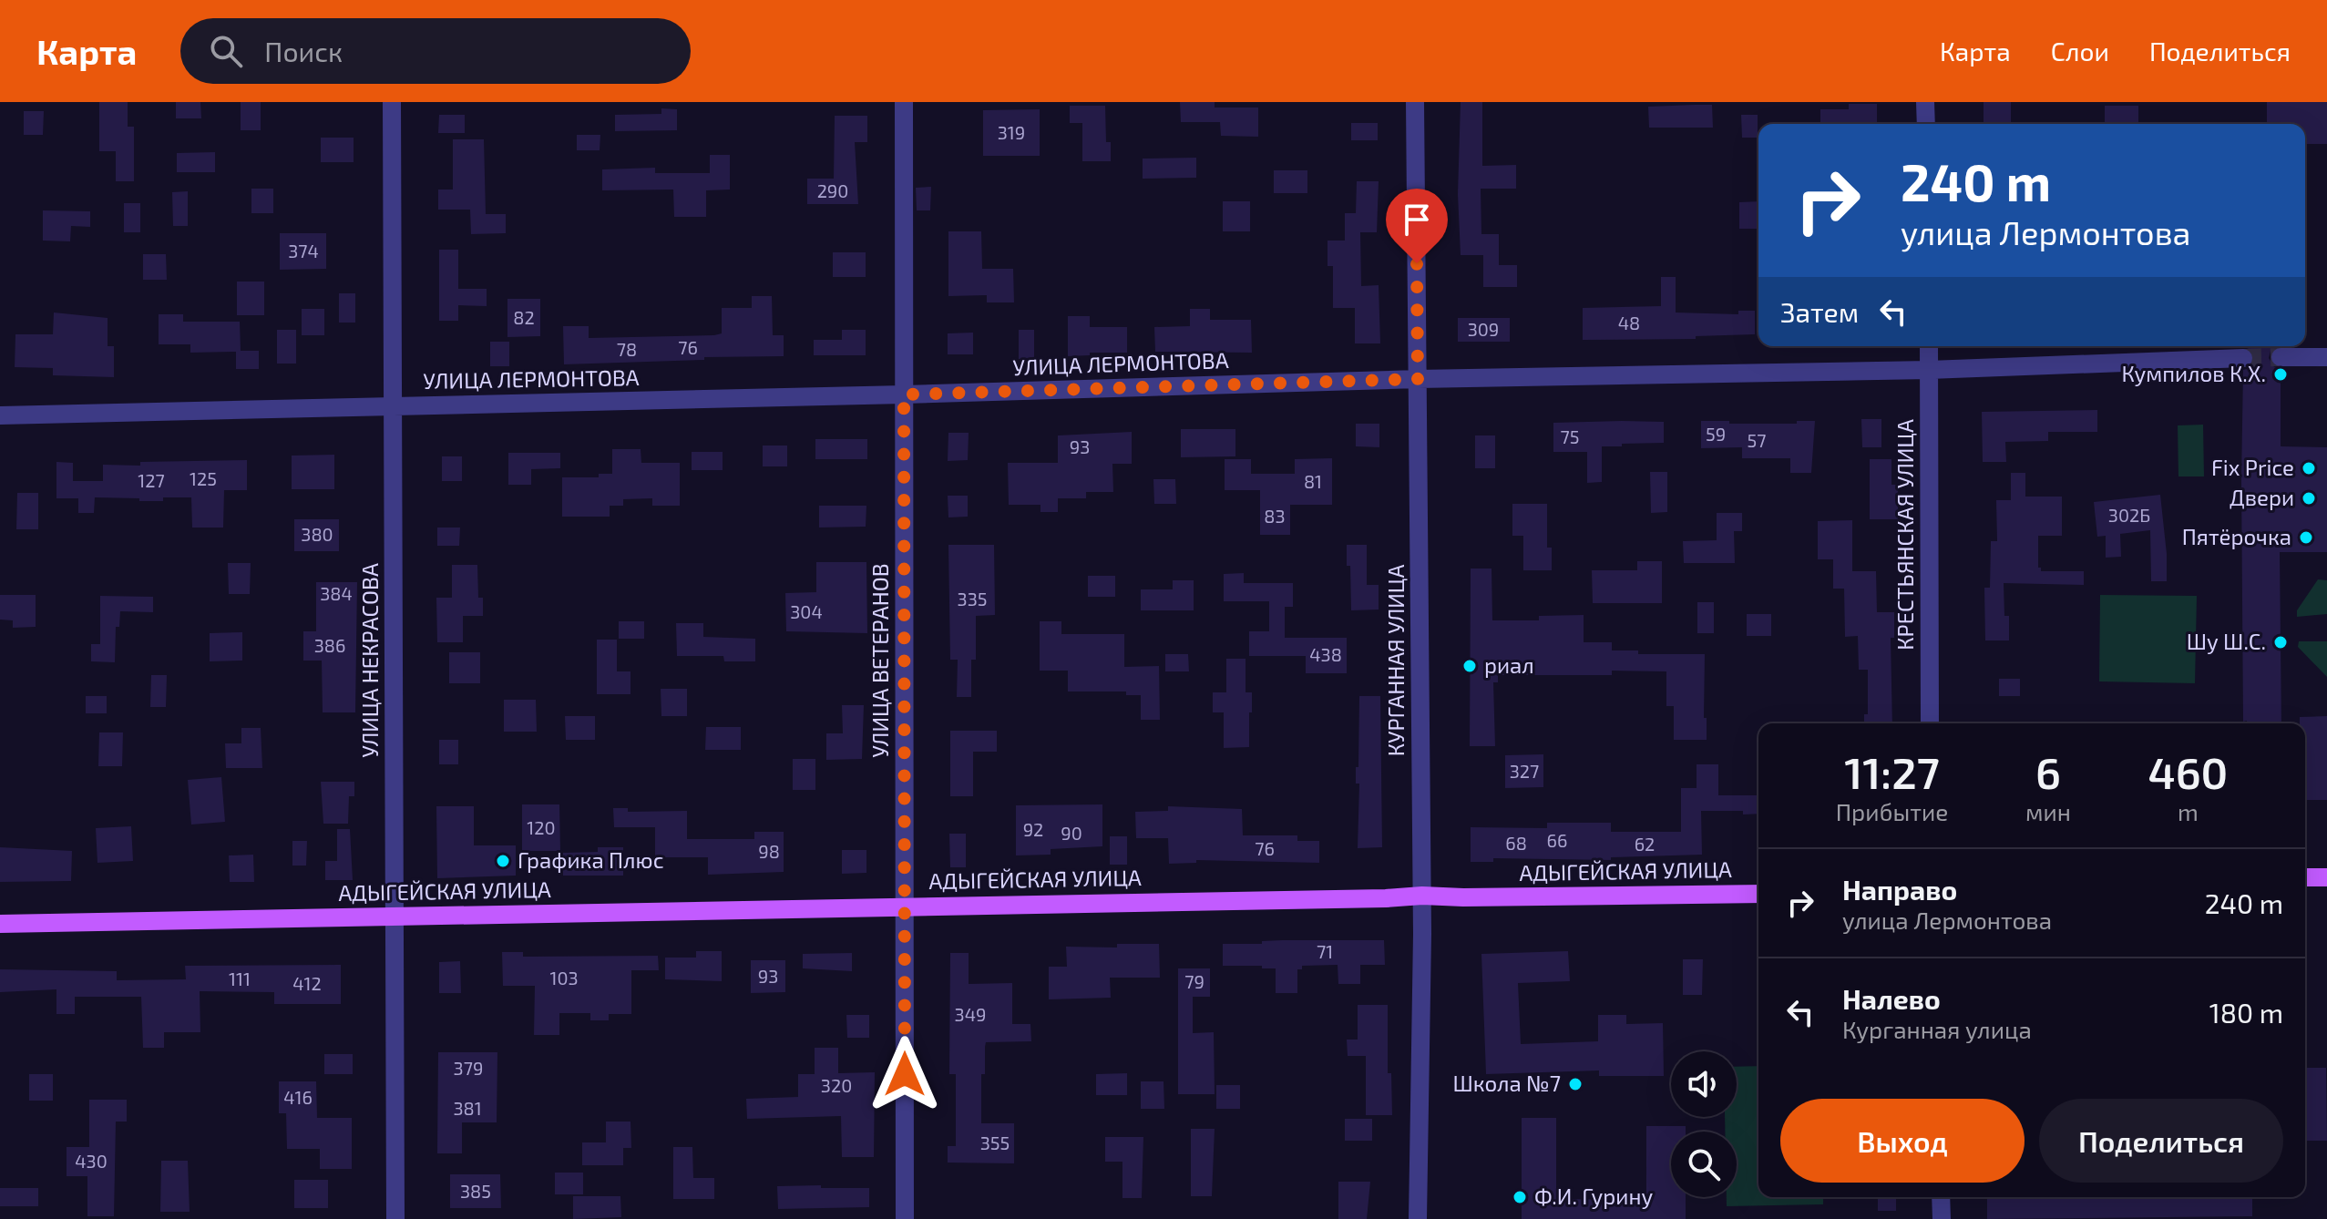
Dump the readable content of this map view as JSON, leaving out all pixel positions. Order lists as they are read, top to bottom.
{
  "streets": {
    "main road": ["АДЫГЕЙСКАЯ УЛИЦА"],
    "street": [
      "УЛИЦА ЛЕРМОНТОВА",
      "КРЕСТЬЯНСКАЯ УЛИЦА",
      "УЛИЦА НЕКРАСОВА",
      "УЛИЦА ВЕТЕРАНОВ",
      "КУРГАННАЯ УЛИЦА"
    ]
  },
  "crossings": [
    ["УЛИЦА ЛЕРМОНТОВА", "КРЕСТЬЯНСКАЯ УЛИЦА"],
    ["УЛИЦА ЛЕРМОНТОВА", "УЛИЦА НЕКРАСОВА"],
    ["УЛИЦА ЛЕРМОНТОВА", "УЛИЦА ВЕТЕРАНОВ"],
    ["УЛИЦА ЛЕРМОНТОВА", "КУРГАННАЯ УЛИЦА"],
    ["УЛИЦА НЕКРАСОВА", "АДЫГЕЙСКАЯ УЛИЦА"],
    ["УЛИЦА ВЕТЕРАНОВ", "АДЫГЕЙСКАЯ УЛИЦА"],
    ["КУРГАННАЯ УЛИЦА", "АДЫГЕЙСКАЯ УЛИЦА"]
  ],
  "places": [
    "Кумпилов К.Х.",
    "Fix Price",
    "Двери",
    "Пятёрочка",
    "Шу Ш.С.",
    "риал",
    "Графика Плюс",
    "Школа №7",
    "Ф.И. Гурину"
  ],
  "house_numbers": [
    "319",
    "290",
    "374",
    "82",
    "48",
    "309",
    "76",
    "78",
    "59",
    "75",
    "57",
    "93",
    "125",
    "127",
    "81",
    "302Б",
    "83",
    "380",
    "384",
    "335",
    "304",
    "386",
    "438",
    "327",
    "120",
    "92",
    "90",
    "66",
    "68",
    "62",
    "76",
    "98",
    "71",
    "93",
    "103",
    "111",
    "79",
    "412",
    "349",
    "379",
    "320",
    "416",
    "381",
    "355",
    "430",
    "385"
  ],
  "page": {
    "header": "Карта",
    "search": "Поиск",
    "nav": ["Карта", "Слои", "Поделиться"],
    "turn": ["240 m", "улица Лермонтова"],
    "then": "Затем",
    "eta": [
      "11:27",
      "Прибытие",
      "6",
      "мин",
      "460",
      "m"
    ],
    "list": [
      {
        "name": "Направо",
        "note": "улица Лермонтова",
        "value": "240 m"
      },
      {
        "name": "Налево",
        "note": "Курганная улица",
        "value": "180 m"
      }
    ],
    "buttons": ["Выход", "Поделиться"]
  }
}
